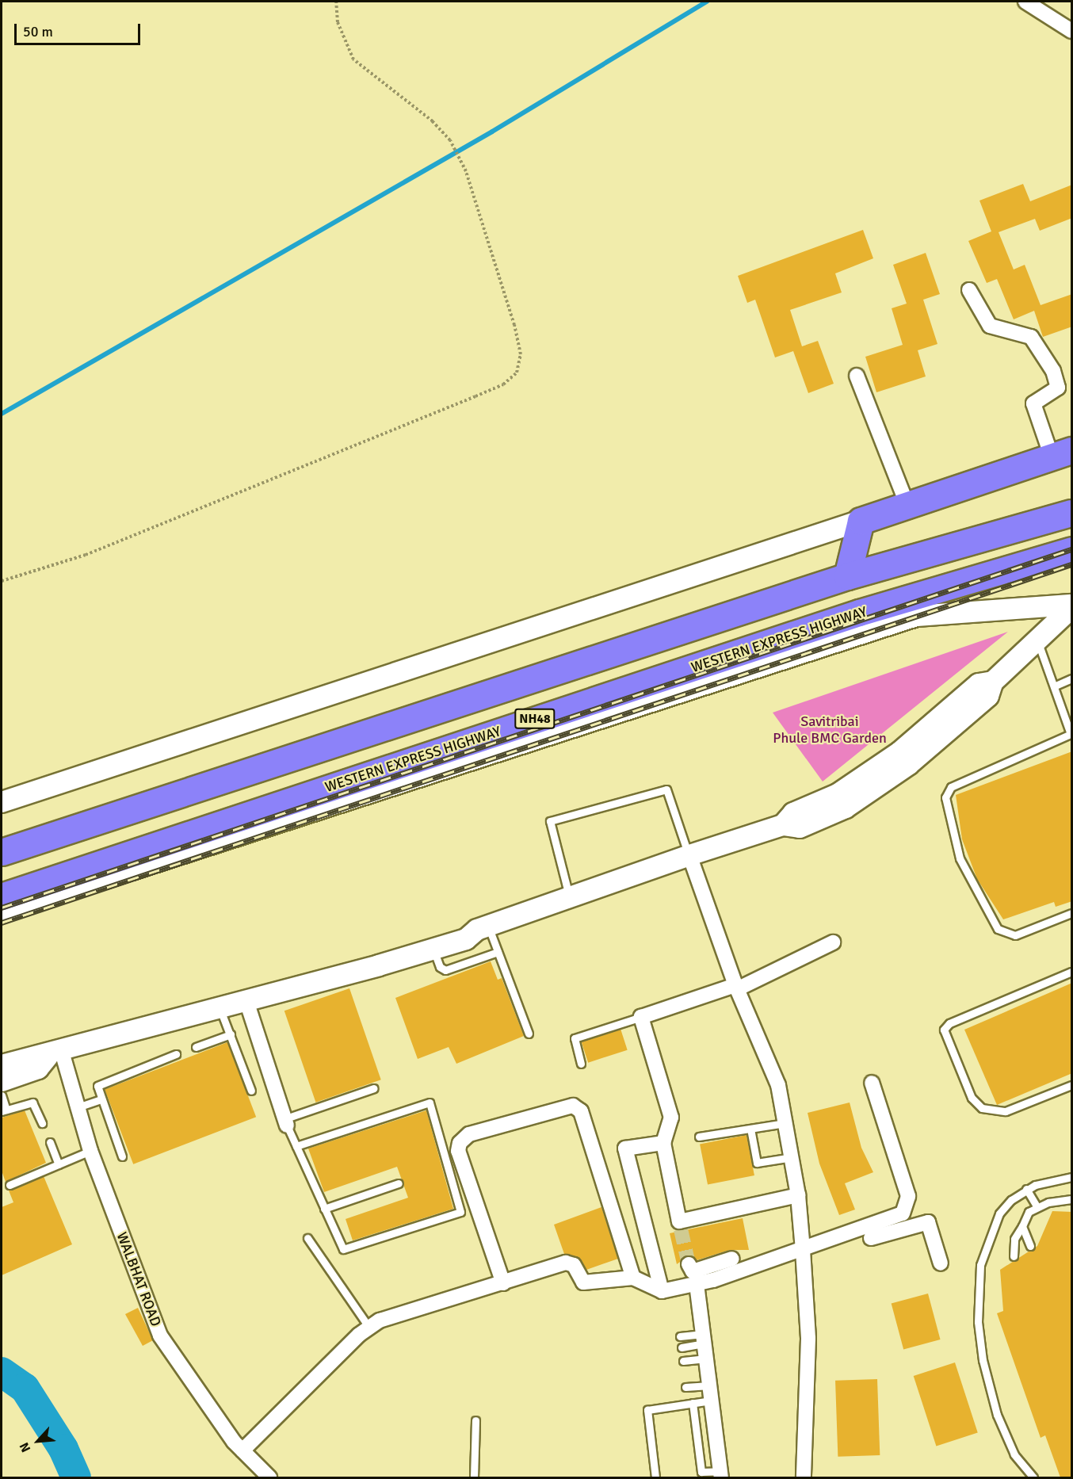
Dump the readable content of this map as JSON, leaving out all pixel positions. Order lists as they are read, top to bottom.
{
  "streets": {
    "highway": ["WESTERN EXPRESS HIGHWAY", "NH48"],
    "street": ["WALBHAT ROAD"]
  },
  "parks": ["Savitribai Phule BMC Garden"],
  "scale_bar": "50 m",
  "north": "bottom left"
}
